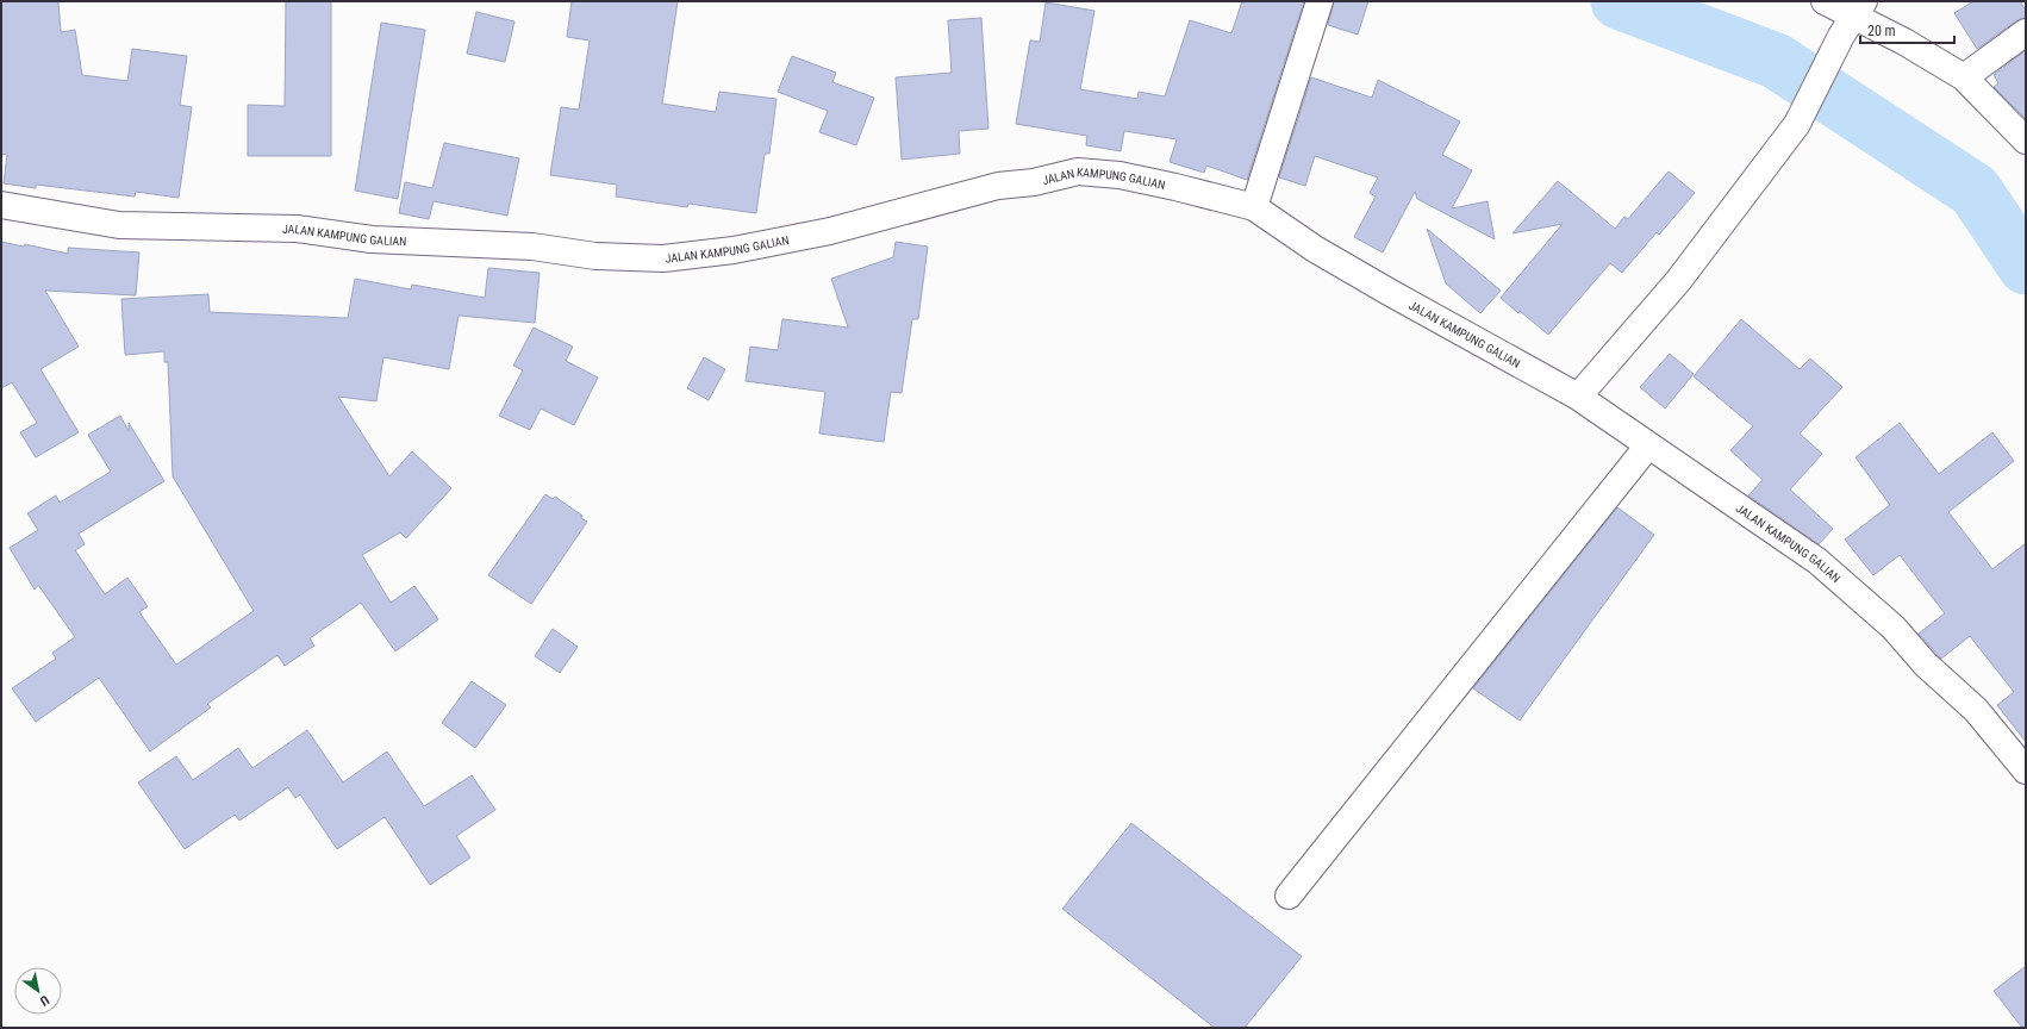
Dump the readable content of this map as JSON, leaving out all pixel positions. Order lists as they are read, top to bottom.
{
  "streets": {
    "main road": ["JALAN KAMPUNG GALIAN"]
  },
  "scale_bar": "20 m",
  "north": "bottom right"
}
